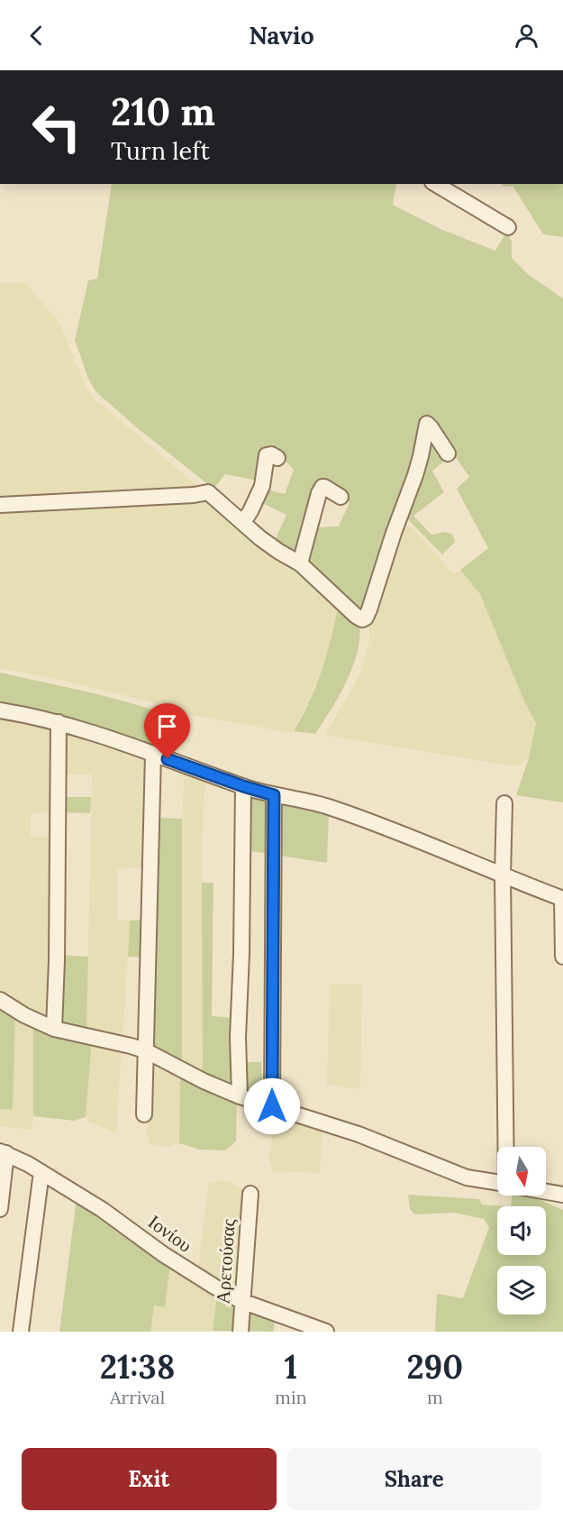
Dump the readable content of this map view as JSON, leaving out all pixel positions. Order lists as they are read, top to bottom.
{
  "streets": {
    "street": ["Ιονίου", "Αρετούσας"]
  },
  "crossings": [
    ["Ιονίου", "Αρετούσας"]
  ],
  "north": "bottom",
  "page": {
    "header": "Navio",
    "turn": ["210 m", "Turn left"],
    "eta": [
      "21:38",
      "Arrival",
      "1",
      "min",
      "290",
      "m"
    ],
    "buttons": ["Exit", "Share"]
  }
}
